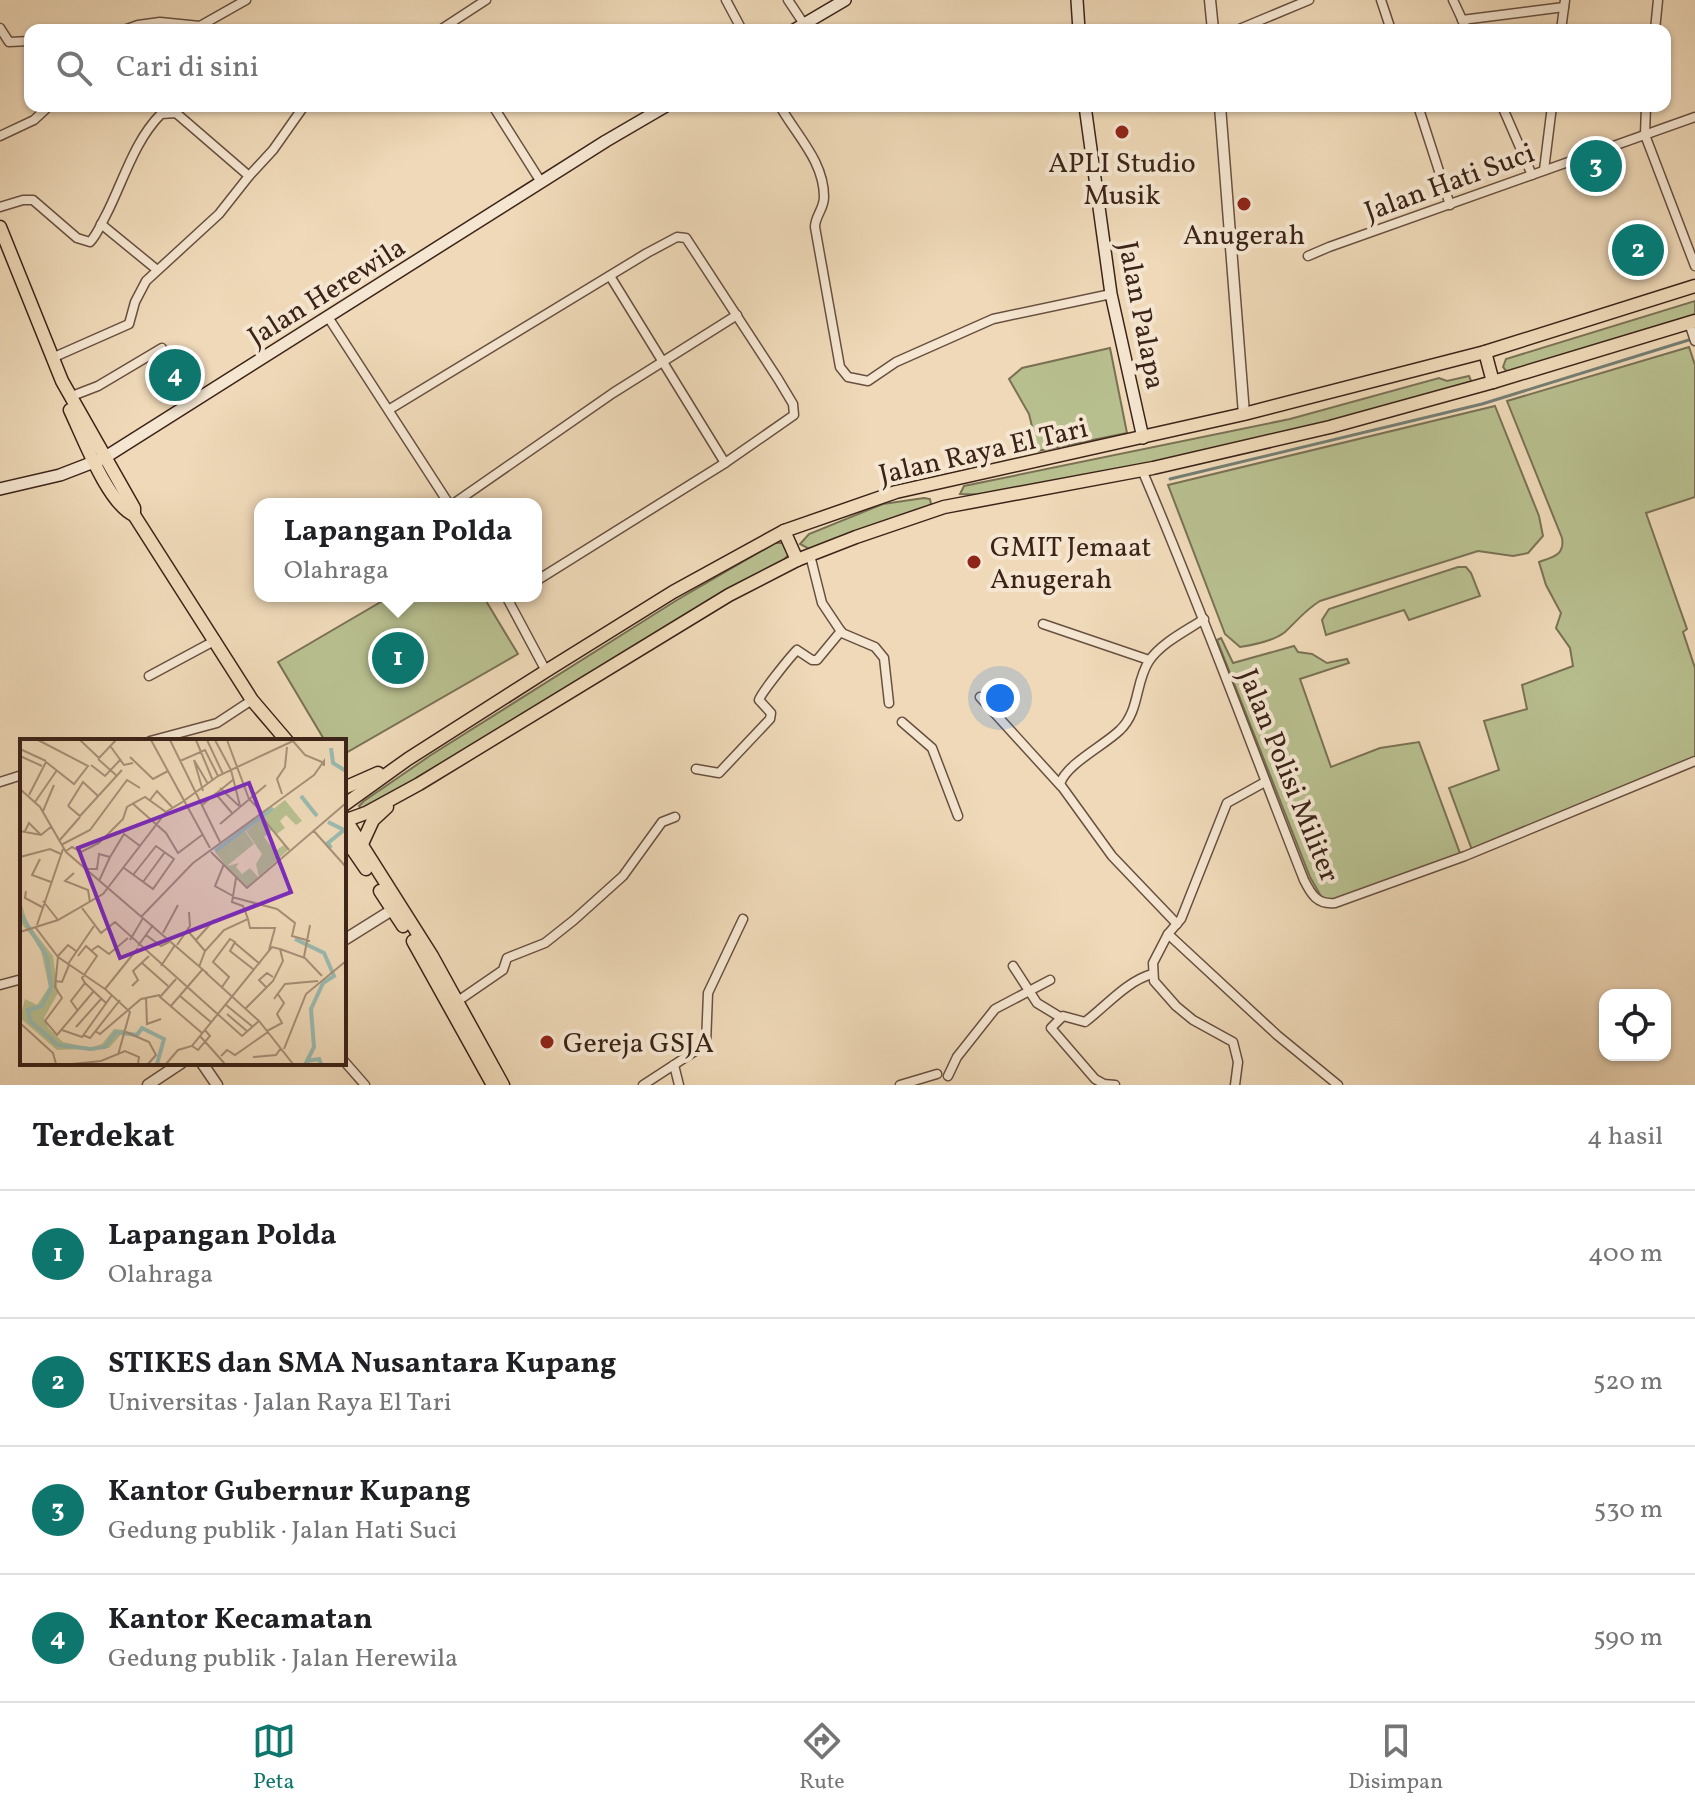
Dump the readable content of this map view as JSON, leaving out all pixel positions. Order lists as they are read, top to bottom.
{
  "streets": {
    "main road": ["Jalan Herewila", "Jalan Palapa", "Jalan Raya El Tari"],
    "street": ["Jalan Hati Suci", "Jalan Polisi Militer"]
  },
  "crossings": [
    ["Jalan Palapa", "Jalan Raya El Tari"],
    ["Jalan Raya El Tari", "Jalan Polisi Militer"]
  ],
  "places": [
    "APLI Studio Musik",
    "Anugerah",
    "GMIT Jemaat Anugerah",
    "Gereja GSJA"
  ],
  "page": {
    "search": "Cari di sini",
    "pins": [
      "3",
      "2",
      "4",
      "1"
    ],
    "popup": ["Lapangan Polda", "Olahraga"],
    "heading": ["Terdekat", "4 hasil"],
    "list": [
      {
        "mark": "1",
        "name": "Lapangan Polda",
        "note": "Olahraga",
        "value": "400 m"
      },
      {
        "mark": "2",
        "name": "STIKES dan SMA Nusantara Kupang",
        "note": "Universitas · Jalan Raya El Tari",
        "value": "520 m"
      },
      {
        "mark": "3",
        "name": "Kantor Gubernur Kupang",
        "note": "Gedung publik · Jalan Hati Suci",
        "value": "530 m"
      },
      {
        "mark": "4",
        "name": "Kantor Kecamatan",
        "note": "Gedung publik · Jalan Herewila",
        "value": "590 m"
      }
    ],
    "nav": ["Peta", "Rute", "Disimpan"]
  }
}
